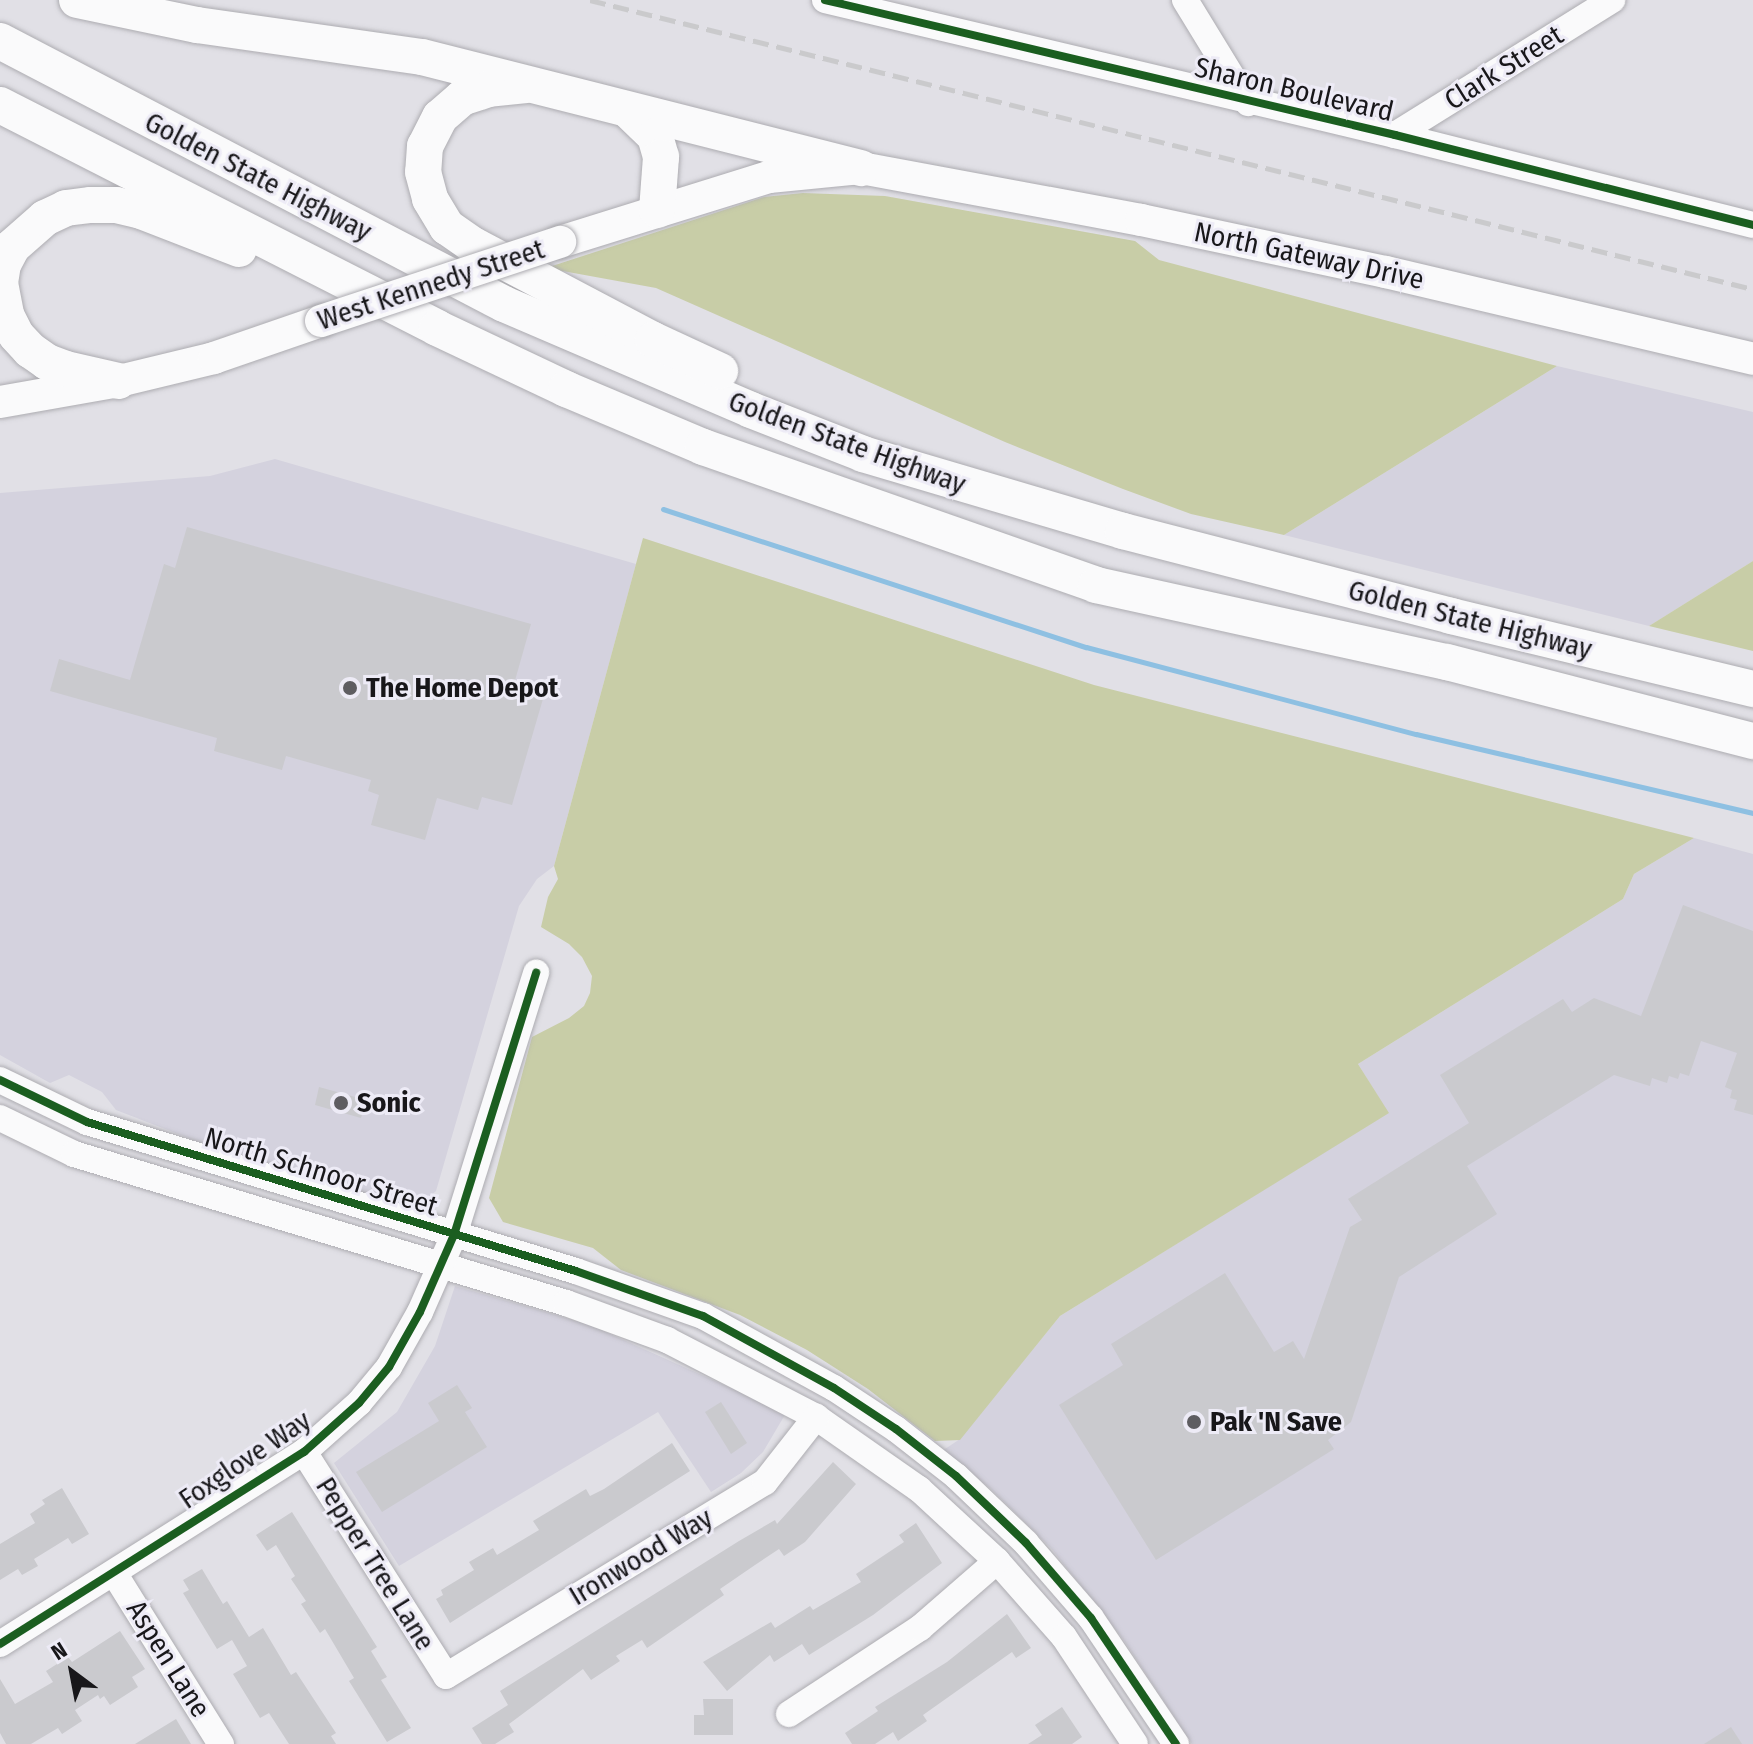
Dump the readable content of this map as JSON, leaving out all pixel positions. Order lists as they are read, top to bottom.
{
  "streets": {
    "highway": ["Golden State Highway"],
    "main road": ["North Gateway Drive", "West Kennedy Street"],
    "street": [
      "Clark Street",
      "Sharon Boulevard",
      "North Schnoor Street",
      "Foxglove Way",
      "Ironwood Way",
      "Pepper Tree Lane",
      "Aspen Lane"
    ]
  },
  "crossings": [
    ["Clark Street", "Sharon Boulevard"],
    ["North Gateway Drive", "West Kennedy Street"],
    ["North Schnoor Street", "Foxglove Way"],
    ["North Schnoor Street", "Ironwood Way"],
    ["Foxglove Way", "Pepper Tree Lane"],
    ["Foxglove Way", "Aspen Lane"],
    ["Ironwood Way", "Pepper Tree Lane"]
  ],
  "places": ["The Home Depot", "Sonic", "Pak 'N Save"],
  "north": "top left"
}
